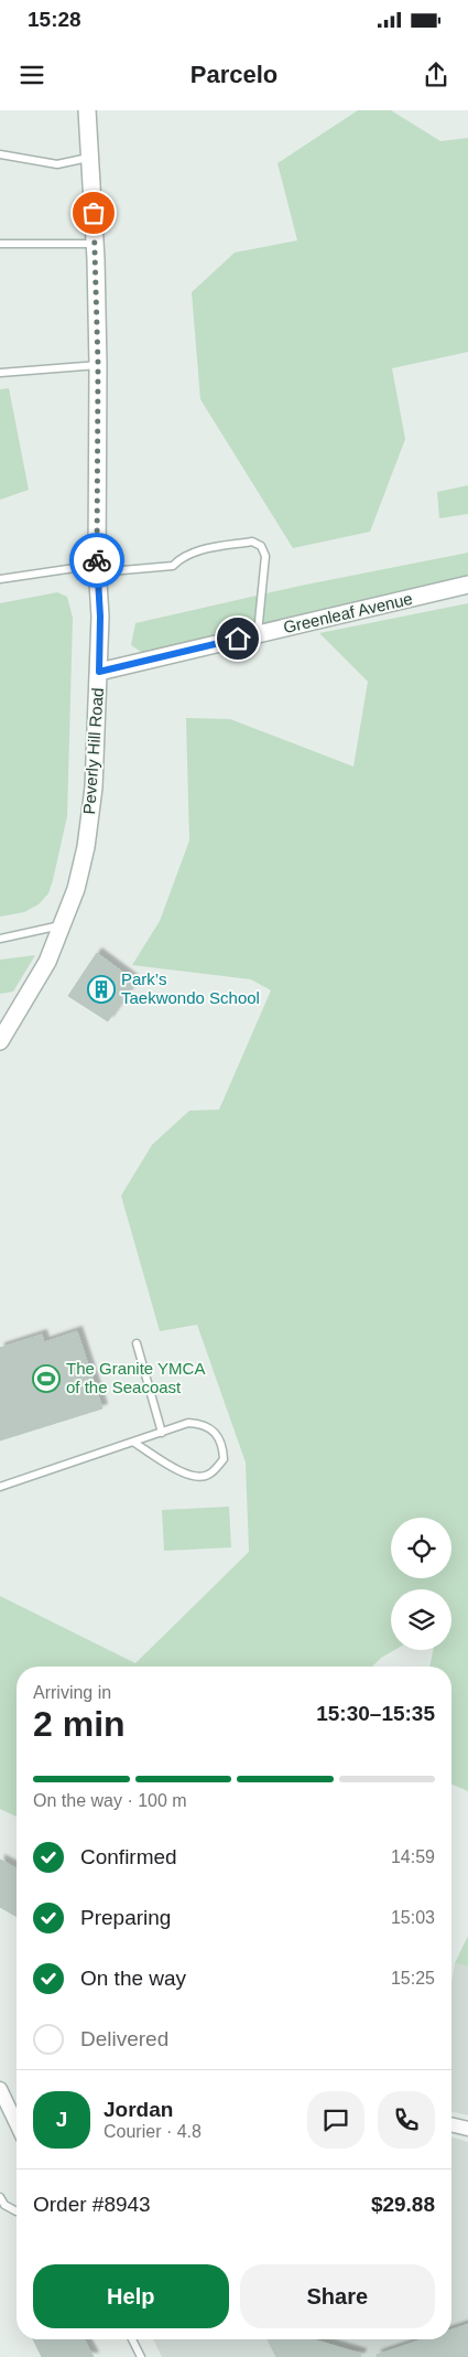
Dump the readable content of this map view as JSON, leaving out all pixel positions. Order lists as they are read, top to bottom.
{
  "streets": {
    "street": ["Greenleaf Avenue", "Peverly Hill Road"]
  },
  "crossings": [
    ["Greenleaf Avenue", "Peverly Hill Road"]
  ],
  "places": {
    "building": ["Park’s Taekwondo School"],
    "sports": ["The Granite YMCA of the Seacoast"]
  },
  "page": {
    "status": "15:28",
    "header": "Parcelo",
    "heading": ["2 min", "Arriving in", "15:30–15:35"],
    "panel": [
      "Jordan",
      "Courier · 4.8",
      "Order #8943",
      "$29.88"
    ],
    "bar": "On the way · 100 m",
    "list": [
      ["Confirmed", "14:59"],
      ["Preparing", "15:03"],
      ["On the way", "15:25"],
      "Delivered"
    ],
    "round": "J",
    "buttons": ["Help", "Share"]
  }
}
